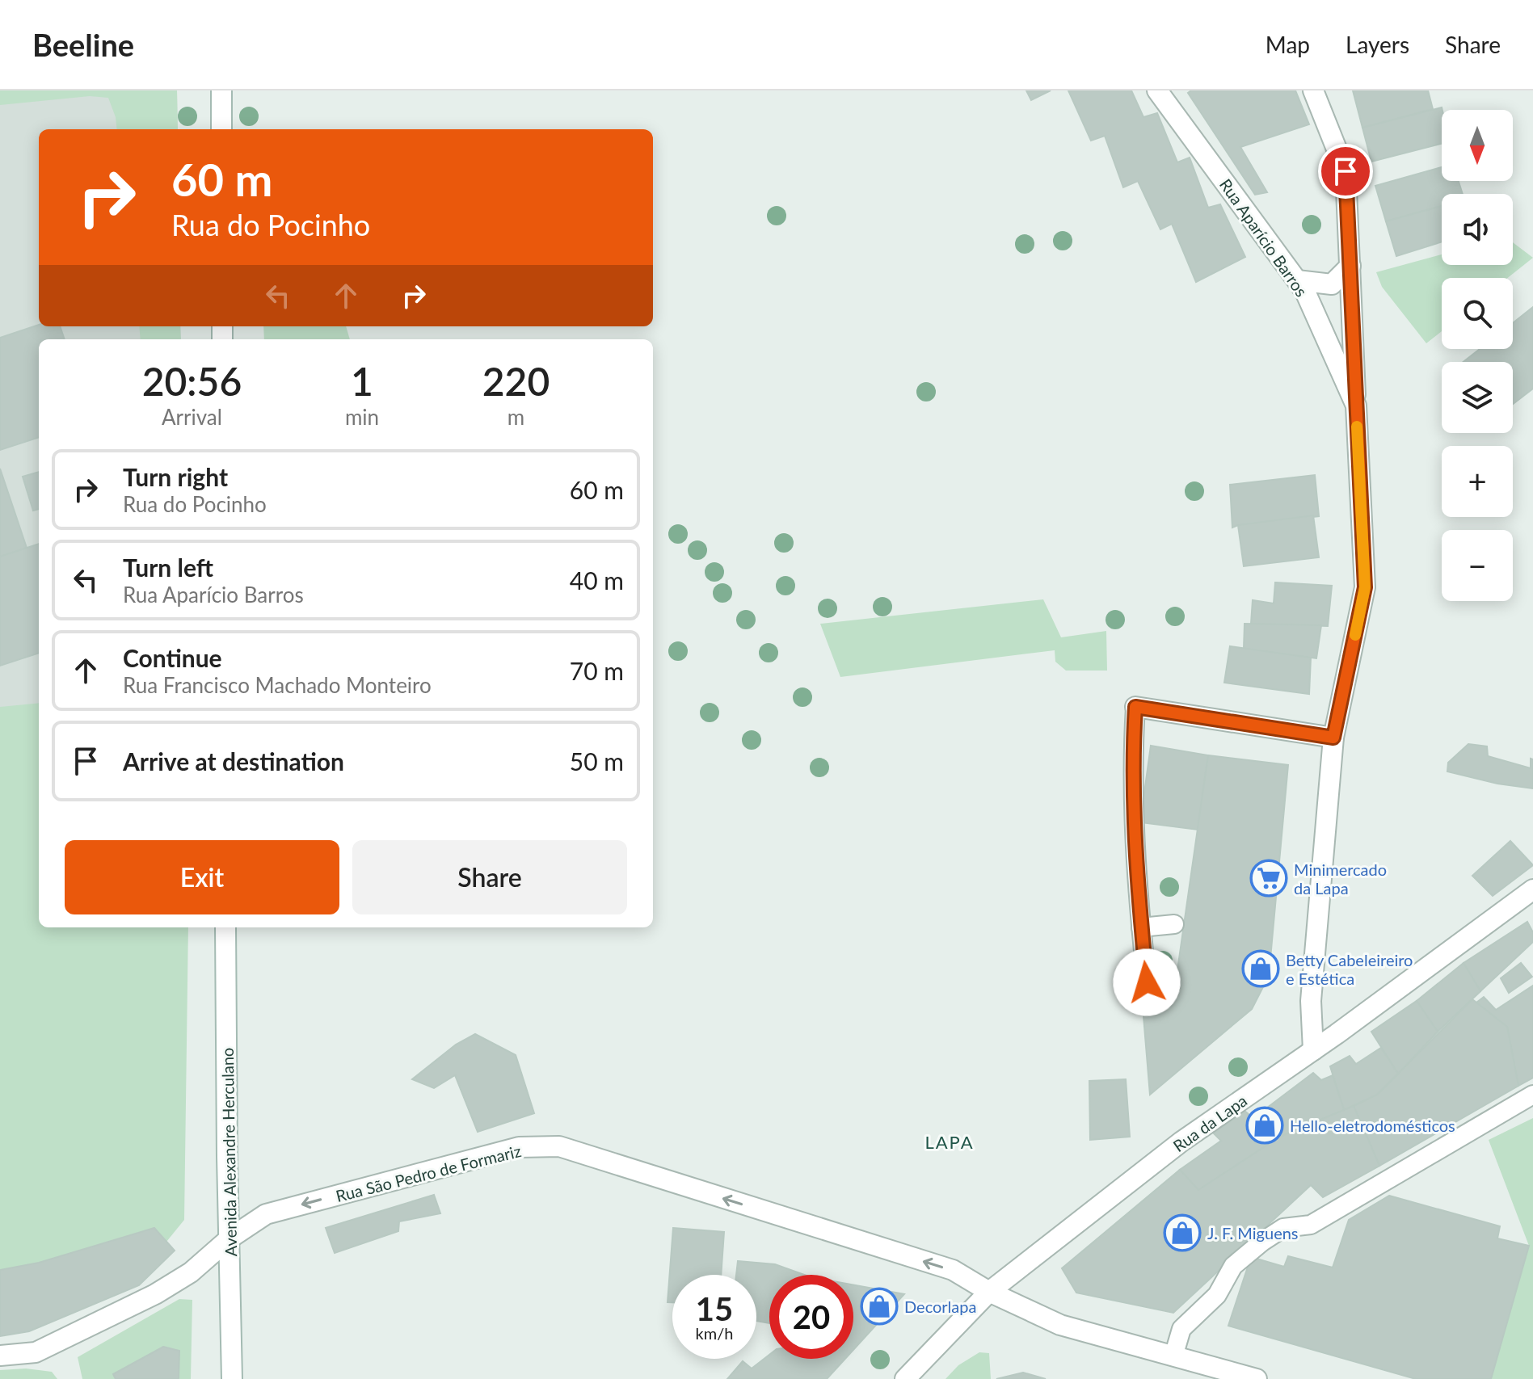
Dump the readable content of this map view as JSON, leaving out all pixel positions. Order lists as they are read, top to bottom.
{
  "streets": {
    "street": [
      "Rua Aparício Barros",
      "Rua da Lapa",
      "Avenida Alexandre Herculano",
      "Rua São Pedro de Formariz"
    ]
  },
  "crossings": [
    ["Rua Aparício Barros", "Rua da Lapa"],
    ["Rua da Lapa", "Rua São Pedro de Formariz"],
    ["Avenida Alexandre Herculano", "Rua São Pedro de Formariz"]
  ],
  "one_way": ["Rua São Pedro de Formariz"],
  "districts": ["LAPA"],
  "places": {
    "supermarket": ["Minimercado da Lapa"],
    "shop": [
      "Betty Cabeleireiro e Estética",
      "Hello-eletrodomésticos",
      "J. F. Miguens",
      "Decorlapa"
    ]
  },
  "north": "bottom",
  "page": {
    "header": "Beeline",
    "nav": ["Map", "Layers", "Share"],
    "map_buttons": ["+", "−"],
    "turn": ["60 m", "Rua do Pocinho"],
    "eta": [
      "20:56",
      "Arrival",
      "1",
      "min",
      "220",
      "m"
    ],
    "list": [
      {
        "name": "Turn right",
        "note": "Rua do Pocinho",
        "value": "60 m"
      },
      {
        "name": "Turn left",
        "note": "Rua Aparício Barros",
        "value": "40 m"
      },
      {
        "name": "Continue",
        "note": "Rua Francisco Machado Monteiro",
        "value": "70 m"
      },
      {
        "name": "Arrive at destination",
        "value": "50 m"
      }
    ],
    "buttons": ["Exit", "Share"],
    "speed": "15 km/h",
    "limit": "20"
  }
}
